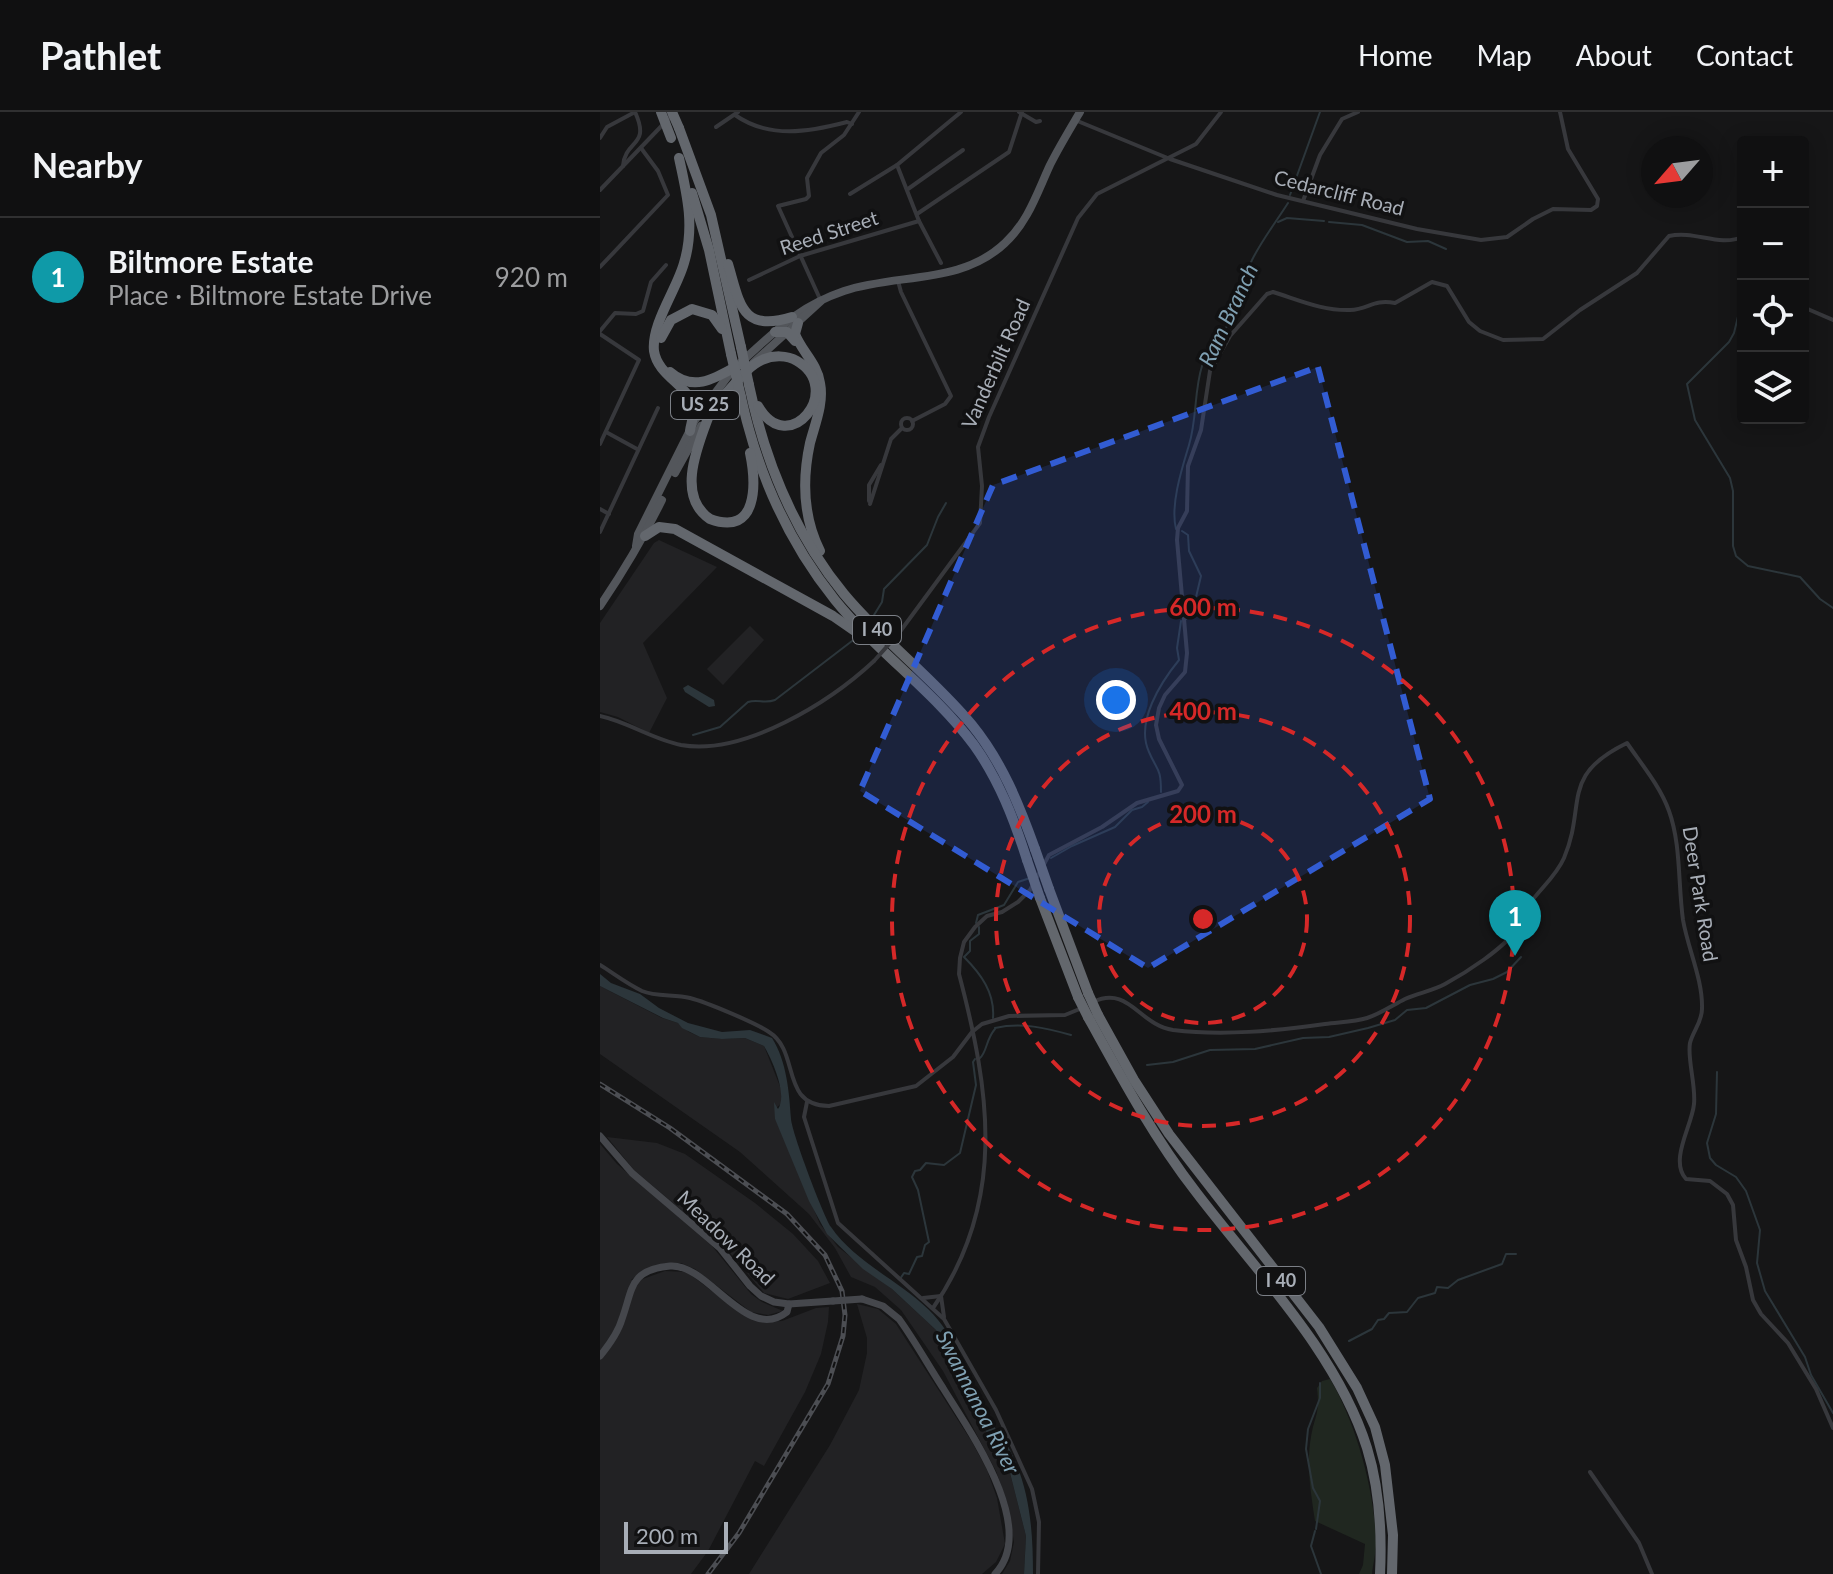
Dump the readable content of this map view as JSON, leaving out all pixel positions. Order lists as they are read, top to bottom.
{
  "streets": {
    "highway": ["I 40"],
    "main road": ["US 25", "Meadow Road"],
    "street": [
      "Cedarcliff Road",
      "Reed Street",
      "Vanderbilt Road",
      "Deer Park Road"
    ]
  },
  "crossings": [
    ["Cedarcliff Road", "Vanderbilt Road"],
    ["Cedarcliff Road", "US 25"]
  ],
  "water": ["Ram Branch", "Swannanoa River"],
  "scale_bar": "200 m",
  "north": "bottom left",
  "page": {
    "header": "Pathlet",
    "nav": [
      "Home",
      "Map",
      "About",
      "Contact"
    ],
    "heading": "Nearby",
    "map_buttons": ["+", "−"],
    "list": [
      {
        "mark": "1",
        "name": "Biltmore Estate",
        "note": "Place · Biltmore Estate Drive",
        "value": "920 m"
      }
    ],
    "pins": "1",
    "scale": "200 m"
  },
  "rings": ["600 m", "400 m", "200 m"]
}
